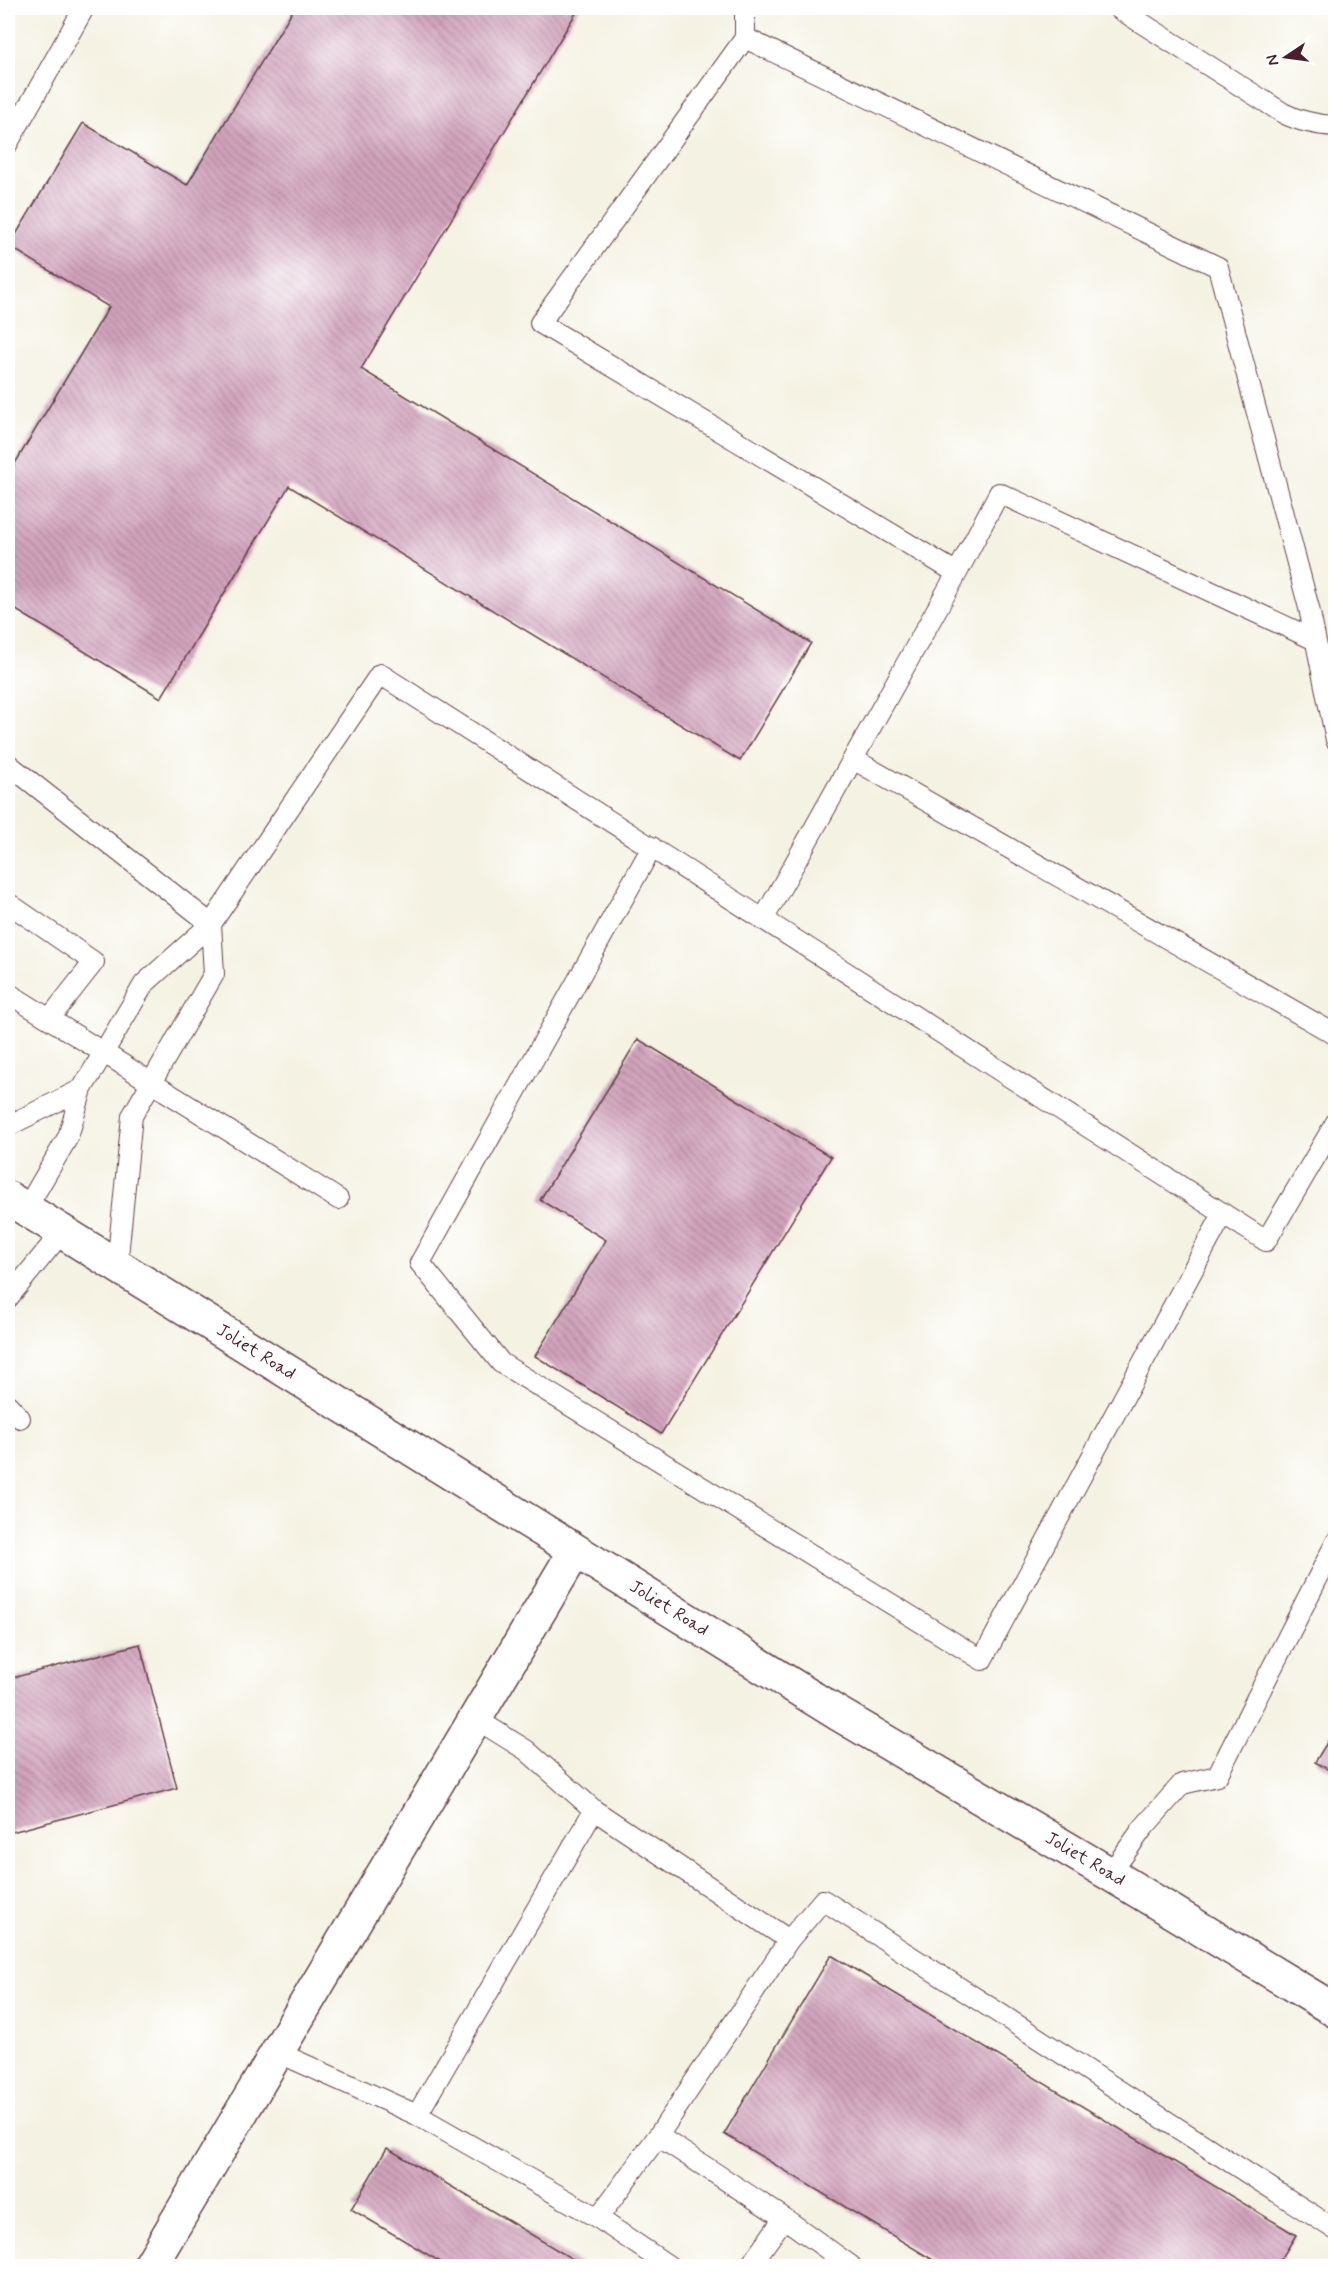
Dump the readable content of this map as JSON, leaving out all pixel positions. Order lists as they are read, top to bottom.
{
  "streets": {
    "main road": ["Joliet Road"]
  },
  "north": "left"
}
